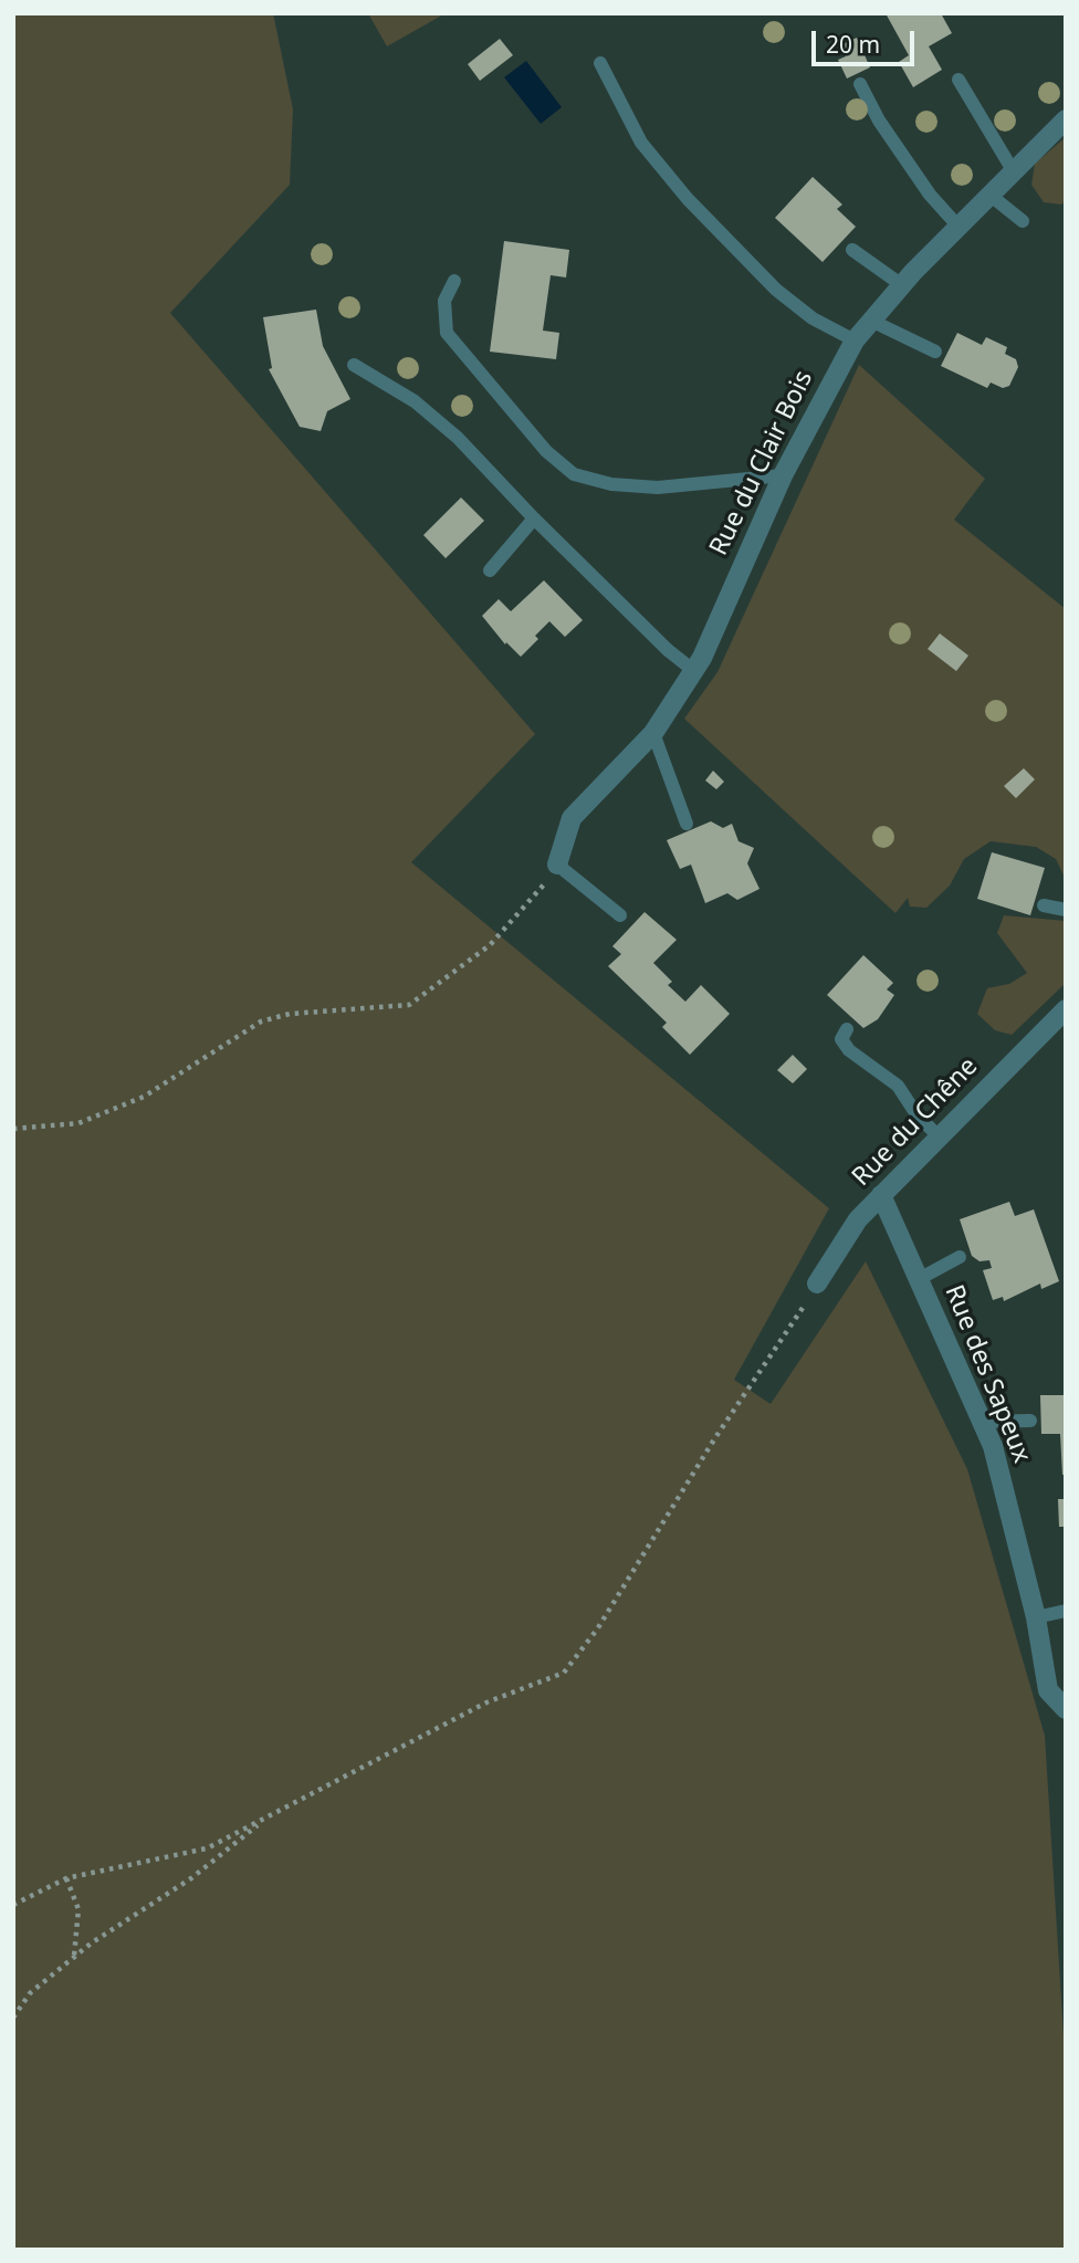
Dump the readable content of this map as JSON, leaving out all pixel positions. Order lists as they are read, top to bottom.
{
  "streets": {
    "street": ["Rue du Clair Bois", "Rue du Chêne", "Rue des Sapeux"]
  },
  "crossings": [
    ["Rue du Chêne", "Rue des Sapeux"]
  ],
  "scale_bar": "20 m"
}
